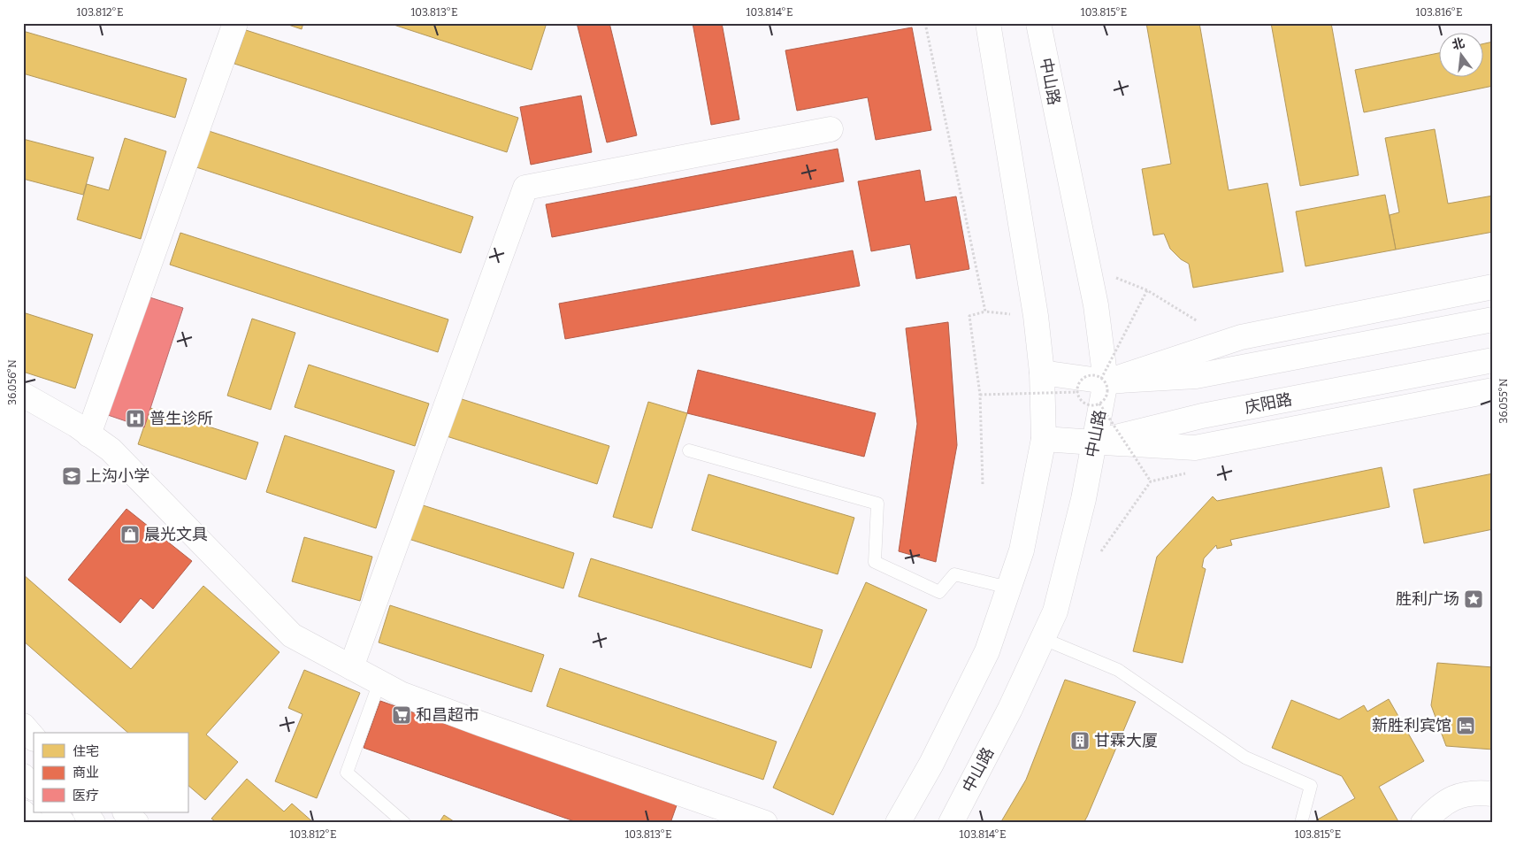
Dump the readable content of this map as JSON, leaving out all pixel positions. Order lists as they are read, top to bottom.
{
  "streets": {
    "street": ["中山路", "庆阳路"]
  },
  "crossings": [
    ["中山路", "庆阳路"]
  ],
  "places": {
    "hospital": ["普生诊所"],
    "school or university": ["上沟小学"],
    "shop": ["晨光文具"],
    "place": ["胜利广场"],
    "supermarket": ["和昌超市"],
    "hotel": ["新胜利宾馆"],
    "building": ["甘霖大厦"]
  },
  "legend": ["住宅", "商业", "医疗"],
  "north": "top",
  "coordinates": [
    "103.812°E",
    "103.813°E",
    "103.814°E",
    "103.815°E",
    "103.816°E",
    "36.056°N",
    "36.055°N"
  ]
}
